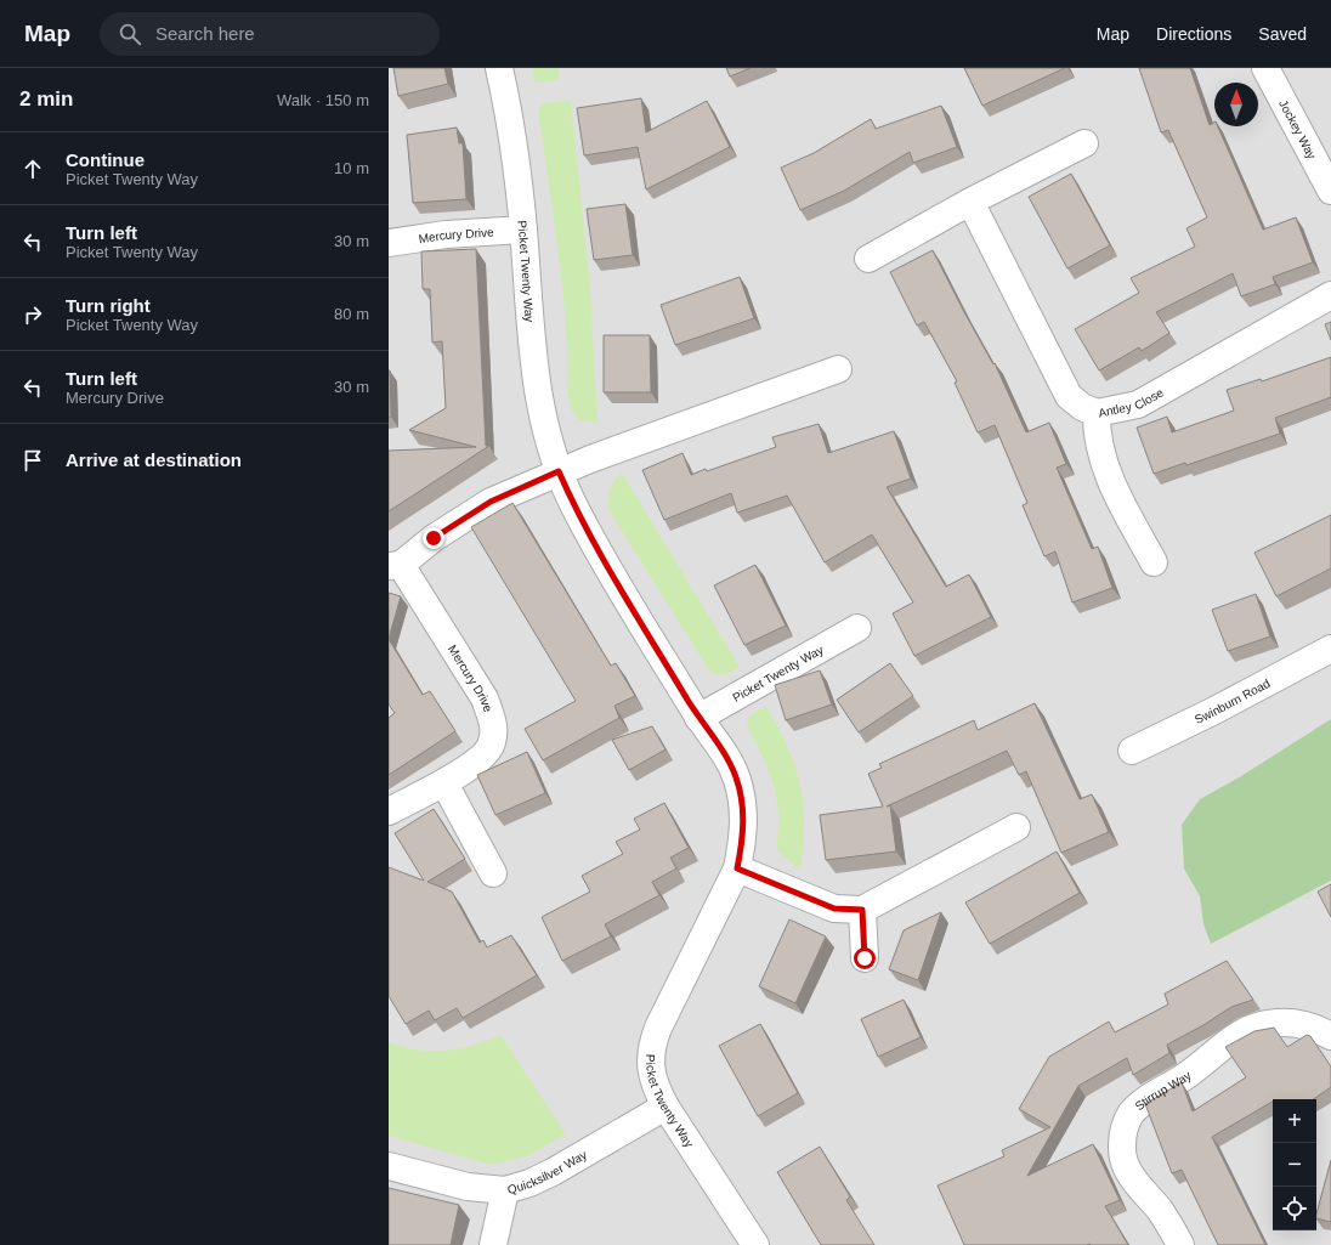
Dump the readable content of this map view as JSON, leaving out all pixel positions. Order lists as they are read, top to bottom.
{
  "streets": {
    "street": [
      "Jockey Way",
      "Mercury Drive",
      "Picket Twenty Way",
      "Antley Close",
      "Swinburn Road",
      "Stirrup Way",
      "Quicksilver Way"
    ]
  },
  "crossings": [
    ["Mercury Drive", "Picket Twenty Way"],
    ["Picket Twenty Way", "Quicksilver Way"]
  ],
  "north": "top",
  "page": {
    "header": "Map",
    "search": "Search here",
    "nav": ["Map", "Directions", "Saved"],
    "heading": ["2 min", "Walk · 150 m"],
    "list": [
      ["Continue", "Picket Twenty Way", "10 m"],
      ["Turn left", "Picket Twenty Way", "30 m"],
      ["Turn right", "Picket Twenty Way", "80 m"],
      ["Turn left", "Mercury Drive", "30 m"],
      "Arrive at destination"
    ],
    "map_buttons": ["+", "−"]
  }
}
